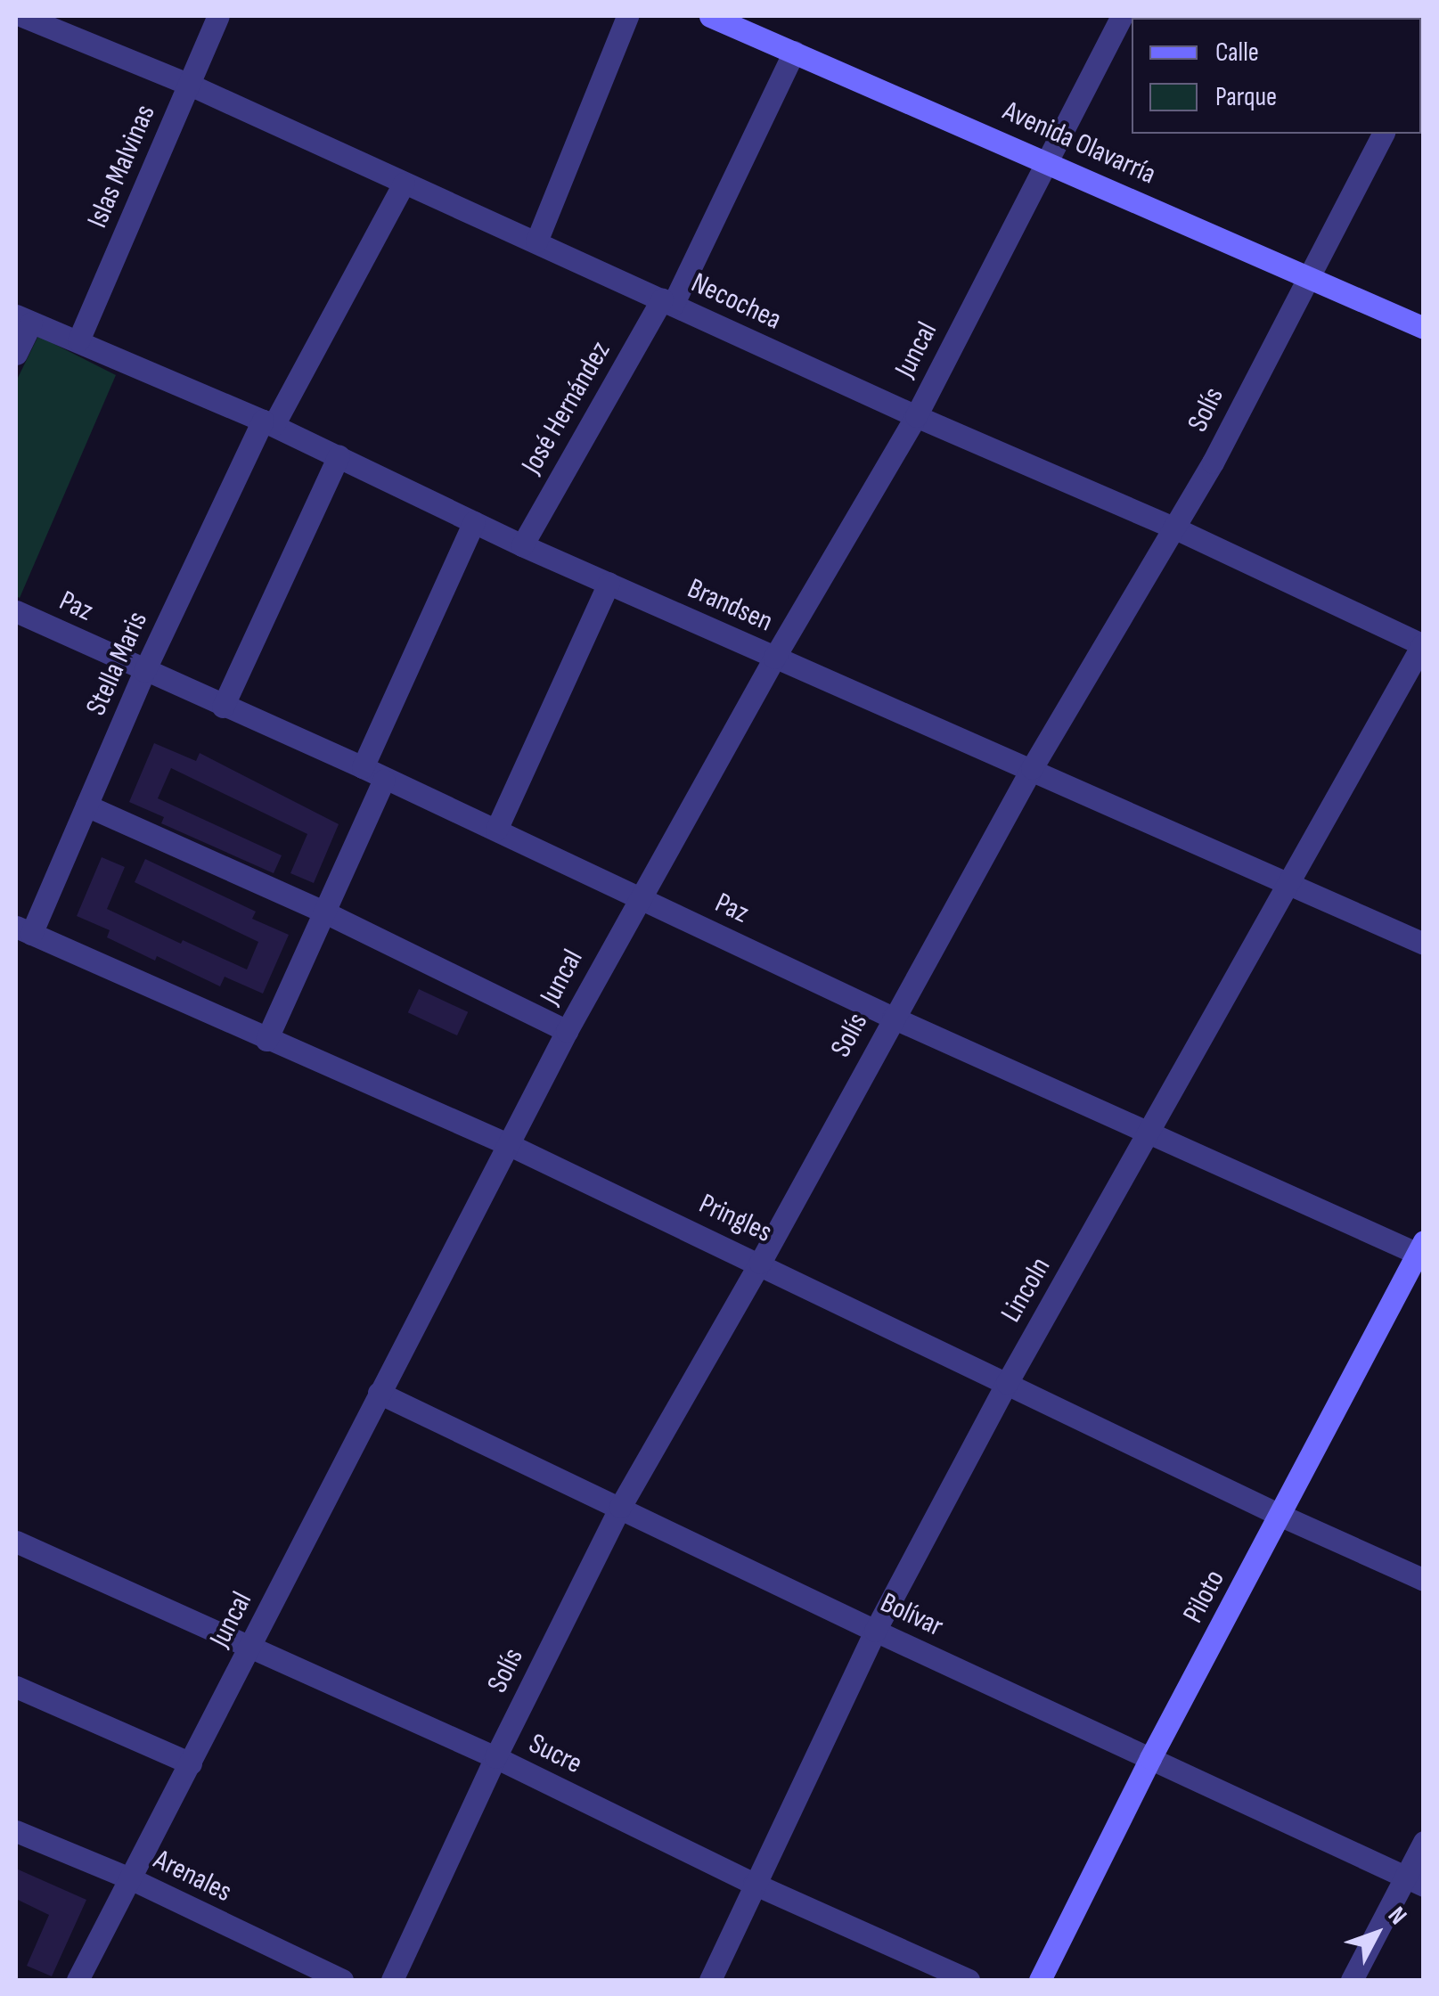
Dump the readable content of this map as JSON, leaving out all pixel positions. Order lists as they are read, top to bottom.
{
  "streets": {
    "main road": ["Avenida Olavarría", "Piloto"],
    "street": [
      "Islas Malvinas",
      "Necochea",
      "Juncal",
      "José Hernández",
      "Solís",
      "Brandsen",
      "Paz",
      "Stella Maris",
      "Pringles",
      "Lincoln",
      "Bolívar",
      "Sucre",
      "Arenales"
    ]
  },
  "crossings": [
    ["Avenida Olavarría", "Juncal"],
    ["Avenida Olavarría", "José Hernández"],
    ["Avenida Olavarría", "Solís"],
    ["Islas Malvinas", "Necochea"],
    ["Islas Malvinas", "Brandsen"],
    ["Necochea", "Juncal"],
    ["Necochea", "José Hernández"],
    ["Necochea", "Solís"],
    ["Necochea", "Stella Maris"],
    ["Necochea", "Lincoln"],
    ["Juncal", "Brandsen"],
    ["Juncal", "Paz"],
    ["Juncal", "Pringles"],
    ["Juncal", "Bolívar"],
    ["Juncal", "Sucre"],
    ["Juncal", "Arenales"],
    ["José Hernández", "Brandsen"],
    ["Solís", "Brandsen"],
    ["Solís", "Paz"],
    ["Solís", "Pringles"],
    ["Solís", "Bolívar"],
    ["Solís", "Sucre"],
    ["Brandsen", "Stella Maris"],
    ["Brandsen", "Lincoln"],
    ["Paz", "Stella Maris"],
    ["Paz", "Lincoln"],
    ["Paz", "Piloto"],
    ["Stella Maris", "Pringles"],
    ["Pringles", "Lincoln"],
    ["Pringles", "Piloto"],
    ["Lincoln", "Bolívar"],
    ["Lincoln", "Sucre"],
    ["Piloto", "Bolívar"]
  ],
  "legend": ["Calle", "Parque"],
  "north": "top right"
}
